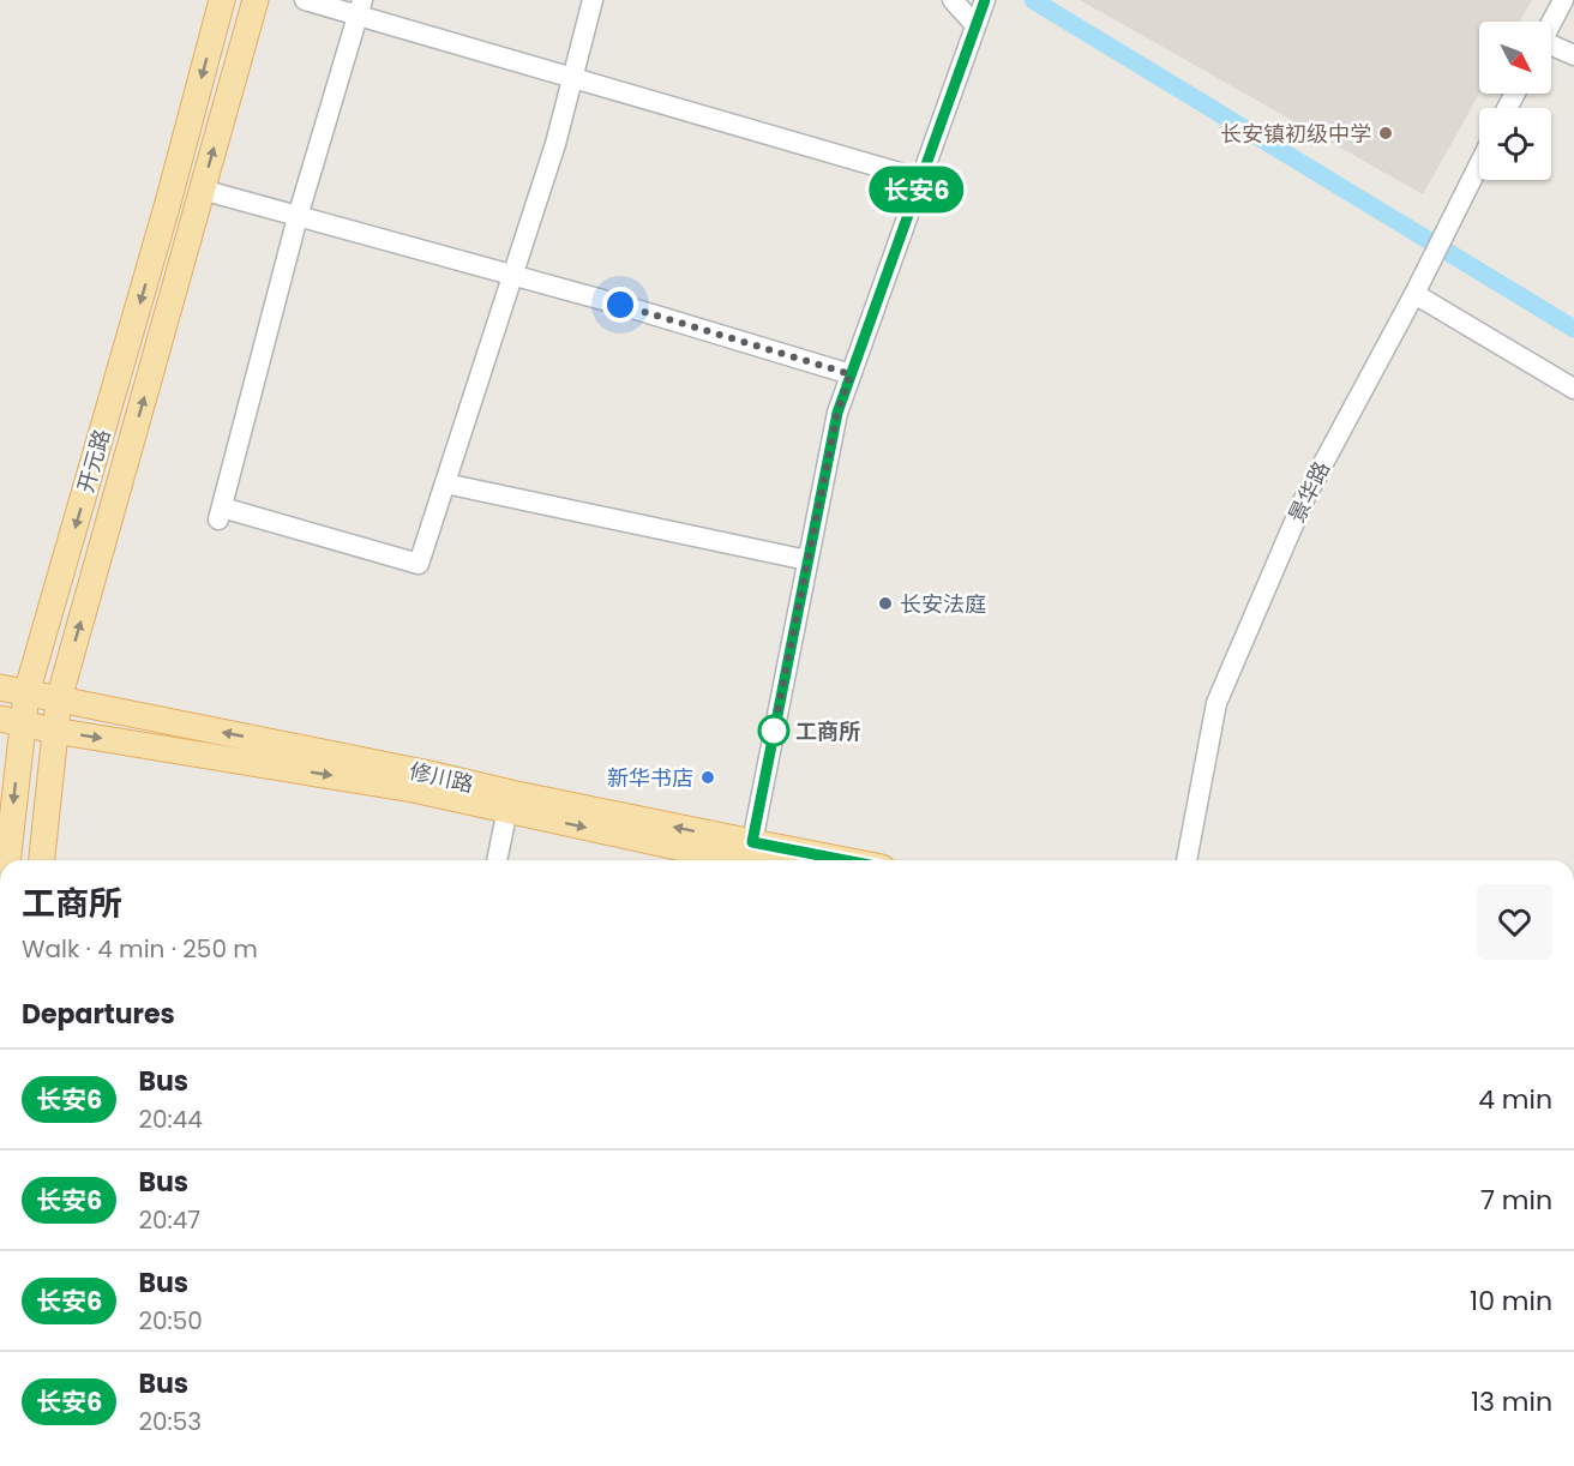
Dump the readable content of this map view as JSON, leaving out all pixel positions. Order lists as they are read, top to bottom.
{
  "streets": {
    "main road": ["开元路", "修川路"],
    "street": ["景华路"]
  },
  "crossings": [
    ["开元路", "修川路"]
  ],
  "places": [
    "长安镇初级中学",
    "长安法庭",
    "工商所",
    "新华书店"
  ],
  "lines": ["bus line 长安6"],
  "north": "bottom right",
  "page": {
    "on_map": "长安6",
    "heading": [
      ["工商所", "Walk · 4 min · 250 m"],
      "Departures"
    ],
    "list": [
      {
        "mark": "长安6",
        "name": "Bus",
        "note": "20:44",
        "value": "4 min"
      },
      {
        "mark": "长安6",
        "name": "Bus",
        "note": "20:47",
        "value": "7 min"
      },
      {
        "mark": "长安6",
        "name": "Bus",
        "note": "20:50",
        "value": "10 min"
      },
      {
        "mark": "长安6",
        "name": "Bus",
        "note": "20:53",
        "value": "13 min"
      }
    ]
  }
}
